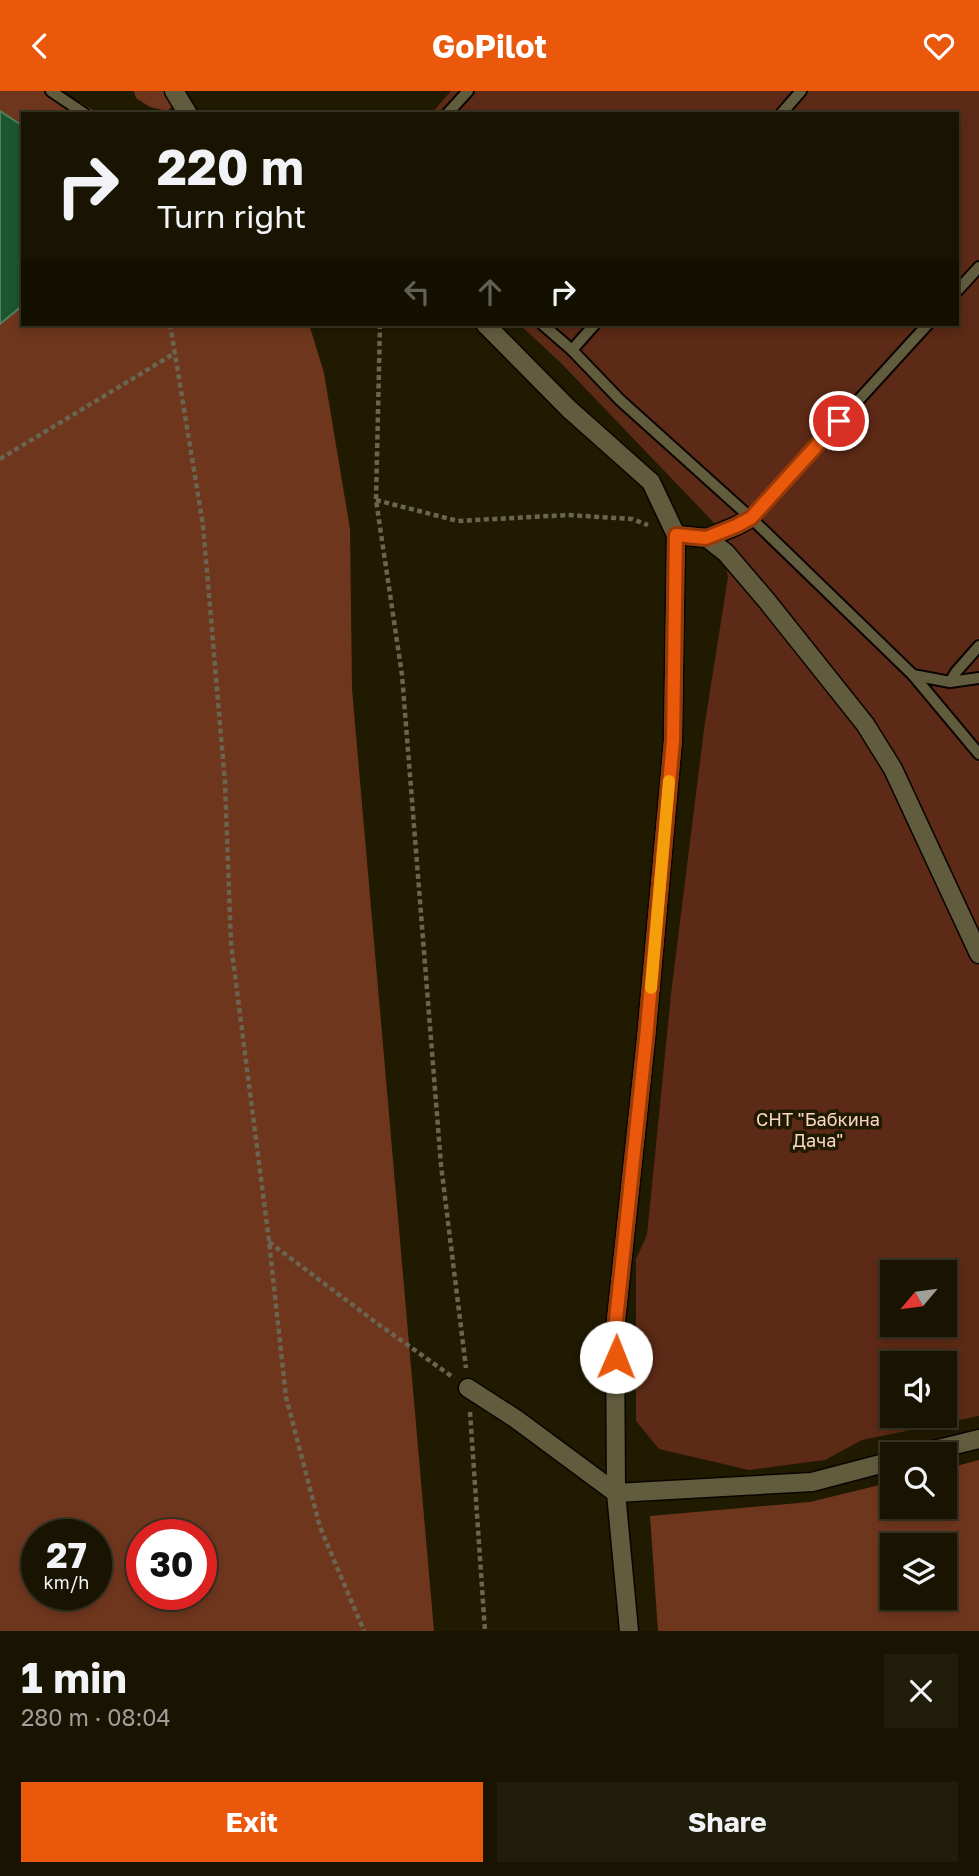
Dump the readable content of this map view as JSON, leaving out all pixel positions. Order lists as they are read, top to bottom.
{
  "parks": ["СНТ \"Бабкина Дача\""],
  "north": "bottom left",
  "page": {
    "header": "GoPilot",
    "turn": ["220 m", "Turn right"],
    "speed": "27 km/h",
    "limit": "30",
    "heading": ["1 min", "280 m · 08:04"],
    "buttons": ["Exit", "Share"]
  }
}
